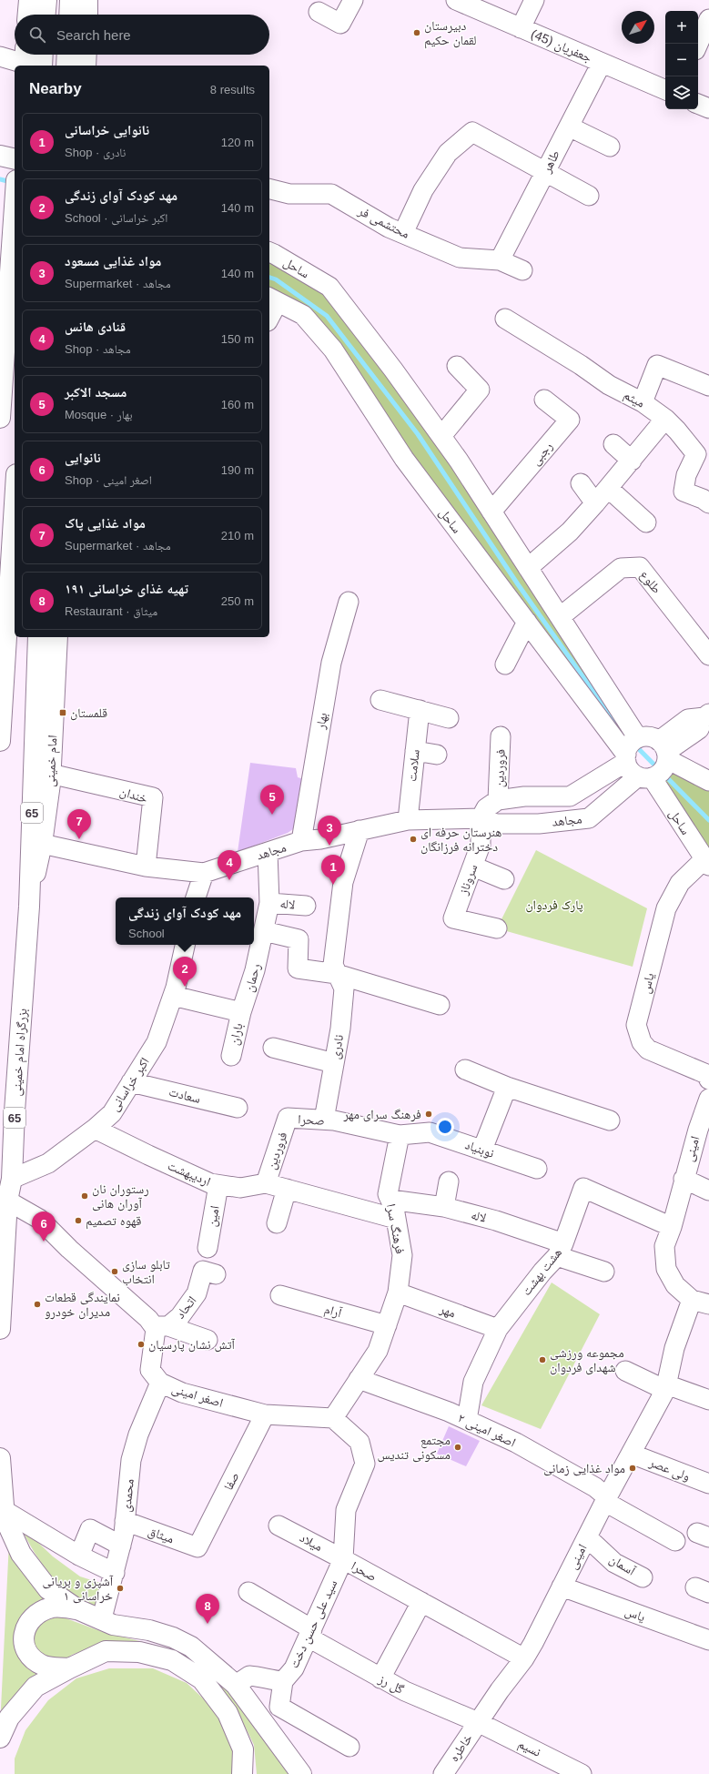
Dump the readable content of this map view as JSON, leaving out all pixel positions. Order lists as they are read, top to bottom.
{
  "streets": {
    "main road": ["امام خمینی", "65", "بزرگراه امام خمینی"],
    "street": [
      "جعفریان (45)",
      "طاهر",
      "محتشمی فر",
      "ساحل",
      "میثم",
      "رجبی",
      "طلوع",
      "بهار",
      "سلامت",
      "فروردین",
      "خندان",
      "مجاهد",
      "سروناز",
      "لاله",
      "رحمان",
      "یاس",
      "باران",
      "نادری",
      "اکبر خراسانی",
      "سعادت",
      "صحرا",
      "نوبنیاد",
      "امینی",
      "اردیبهشت",
      "امین",
      "فرهنگ سرا",
      "هشت بهشت",
      "اتحاد",
      "آرام",
      "مهر",
      "اصغر امینی",
      "۲ اصغر امینی",
      "ولی عصر",
      "صفا",
      "محمدی",
      "میثاق",
      "میلاد",
      "آسمان",
      "سید علی حسن دخت",
      "گل رز",
      "خاطره",
      "نسیم"
    ]
  },
  "crossings": [
    ["جعفریان (45)", "طاهر"],
    ["طاهر", "محتشمی فر"],
    ["ساحل", "رجبی"],
    ["ساحل", "طلوع"],
    ["ساحل", "مجاهد"],
    ["ساحل", "یاس"],
    ["بهار", "مجاهد"],
    ["امام خمینی", "خندان"],
    ["امام خمینی", "65"],
    ["امام خمینی", "مجاهد"],
    ["امام خمینی", "بزرگراه امام خمینی"],
    ["سلامت", "مجاهد"],
    ["فروردین", "مجاهد"],
    ["فروردین", "صحرا"],
    ["فروردین", "اردیبهشت"],
    ["خندان", "مجاهد"],
    ["65", "بزرگراه امام خمینی"],
    ["مجاهد", "سروناز"],
    ["مجاهد", "رحمان"],
    ["مجاهد", "نادری"],
    ["لاله", "رحمان"],
    ["لاله", "فرهنگ سرا"],
    ["لاله", "هشت بهشت"],
    ["رحمان", "باران"],
    ["یاس", "امینی"],
    ["نادری", "صحرا"],
    ["بزرگراه امام خمینی", "اکبر خراسانی"],
    ["اکبر خراسانی", "سعادت"],
    ["اکبر خراسانی", "اردیبهشت"],
    ["صحرا", "نوبنیاد"],
    ["صحرا", "امینی"],
    ["صحرا", "فرهنگ سرا"],
    ["صحرا", "اصغر امینی"],
    ["صحرا", "میلاد"],
    ["صحرا", "سید علی حسن دخت"],
    ["نوبنیاد", "فرهنگ سرا"],
    ["امینی", "هشت بهشت"],
    ["امینی", "۲ اصغر امینی"],
    ["امینی", "ولی عصر"],
    ["امینی", "آسمان"],
    ["امینی", "گل رز"],
    ["امینی", "خاطره"],
    ["امینی", "نسیم"],
    ["اردیبهشت", "امین"],
    ["اردیبهشت", "فرهنگ سرا"],
    ["فرهنگ سرا", "آرام"],
    ["فرهنگ سرا", "مهر"],
    ["فرهنگ سرا", "۲ اصغر امینی"],
    ["هشت بهشت", "مهر"],
    ["هشت بهشت", "۲ اصغر امینی"],
    ["اتحاد", "اصغر امینی"],
    ["اصغر امینی", "صفا"],
    ["اصغر امینی", "محمدی"],
    ["صفا", "میثاق"],
    ["محمدی", "میثاق"],
    ["میلاد", "سید علی حسن دخت"],
    ["سید علی حسن دخت", "گل رز"],
    ["گل رز", "خاطره"],
    ["گل رز", "نسیم"],
    ["خاطره", "نسیم"]
  ],
  "parks": ["پارک فردوان"],
  "places": {
    "other": [
      "دبیرستان لقمان حکیم",
      "هنرستان حرفه ای دخترانه فرزانگان",
      "فرهنگ سرای مهر",
      "رستوران نان آوران هانی",
      "قهوه تصمیم",
      "تابلو سازی انتخاب",
      "نمایندگی قطعات مدیران خودرو",
      "آتش نشان پارسیان",
      "مجموعه ورزشی شهدای فردوان",
      "مجتمع مسکونی تندیس",
      "مواد غذایی زمانی",
      "آشپزی و بریانی خراسانی ۱"
    ],
    "transit": ["قلمستان"]
  },
  "north": "top right",
  "page": {
    "map_buttons": ["+", "−"],
    "search": "Search here",
    "heading": ["Nearby", "8 results"],
    "list": [
      {
        "mark": "1",
        "name": "نانوایی خراسانی",
        "note": "Shop · نادری",
        "value": "120 m"
      },
      {
        "mark": "2",
        "name": "مهد کودک آوای زندگی",
        "note": "School · اکبر خراسانی",
        "value": "140 m"
      },
      {
        "mark": "3",
        "name": "مواد غذایی مسعود",
        "note": "Supermarket · مجاهد",
        "value": "140 m"
      },
      {
        "mark": "4",
        "name": "قنادی هانس",
        "note": "Shop · مجاهد",
        "value": "150 m"
      },
      {
        "mark": "5",
        "name": "مسجد الاکبر",
        "note": "Mosque · بهار",
        "value": "160 m"
      },
      {
        "mark": "6",
        "name": "نانوایی",
        "note": "Shop · اصغر امینی",
        "value": "190 m"
      },
      {
        "mark": "7",
        "name": "مواد غذایی پاک",
        "note": "Supermarket · مجاهد",
        "value": "210 m"
      },
      {
        "mark": "8",
        "name": "۱۹۱ تهیه غذای خراسانی",
        "note": "Restaurant · میثاق",
        "value": "250 m"
      }
    ],
    "pins": [
      "5",
      "7",
      "3",
      "4",
      "1",
      "2",
      "6",
      "8"
    ],
    "popup": ["مهد کودک آوای زندگی", "School"]
  }
}
